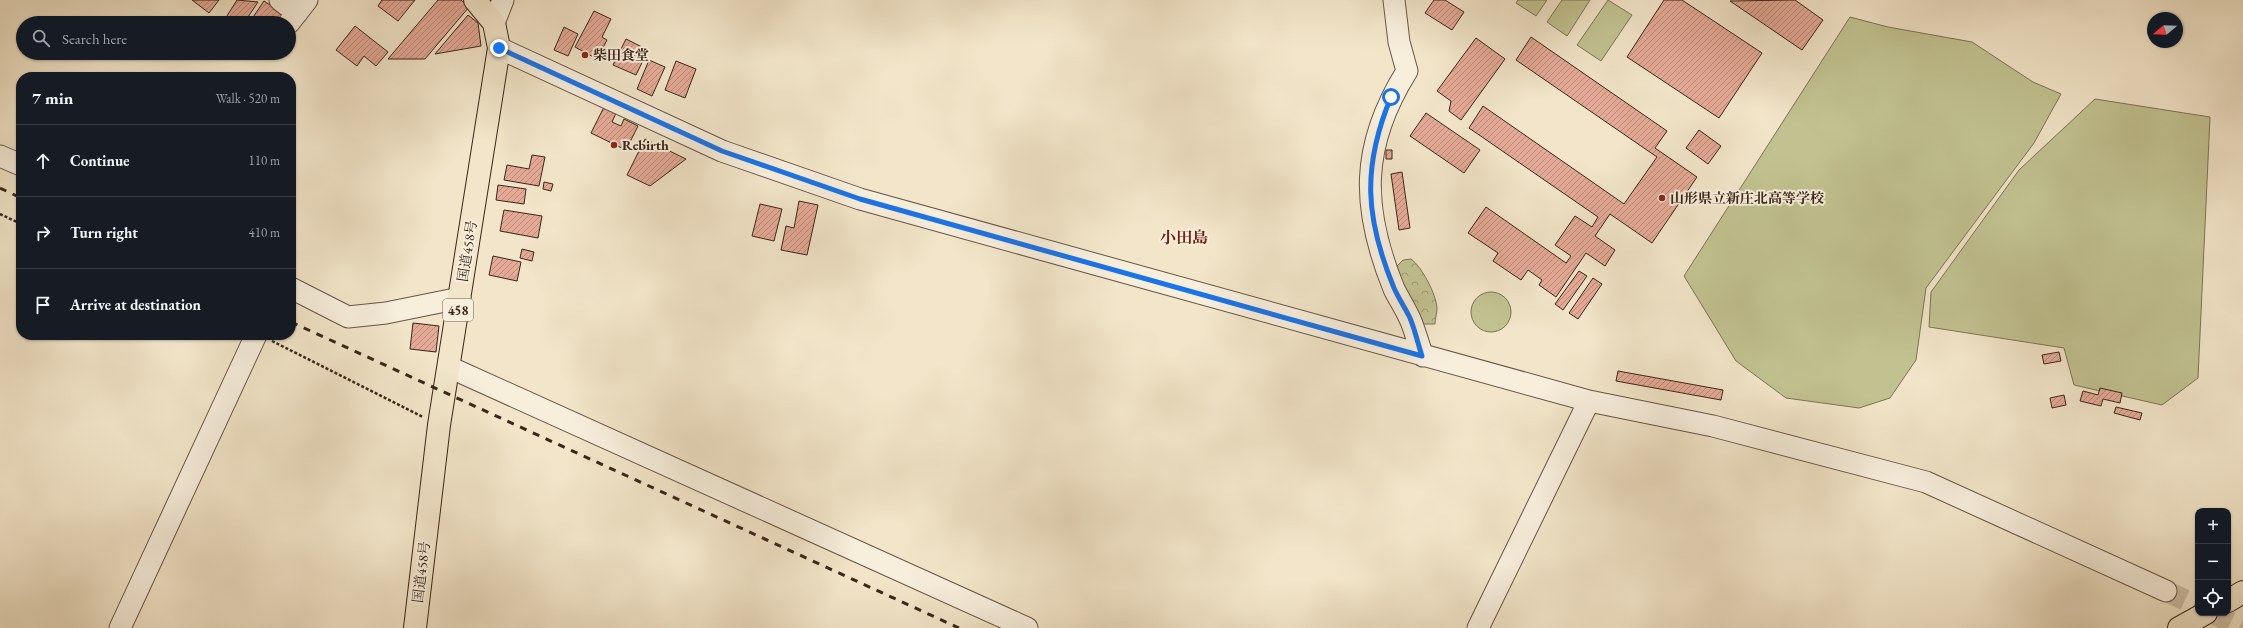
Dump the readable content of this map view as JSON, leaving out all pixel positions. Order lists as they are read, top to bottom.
{
  "streets": {
    "highway": ["国道458号", "458"]
  },
  "districts": ["小田島"],
  "places": ["柴田食堂", "Rebirth", "山形県立新庄北高等学校"],
  "north": "left",
  "page": {
    "search": "Search here",
    "heading": ["7 min", "Walk · 520 m"],
    "list": [
      ["Continue", "110 m"],
      ["Turn right", "410 m"],
      "Arrive at destination"
    ],
    "map_buttons": ["+", "−"]
  }
}
